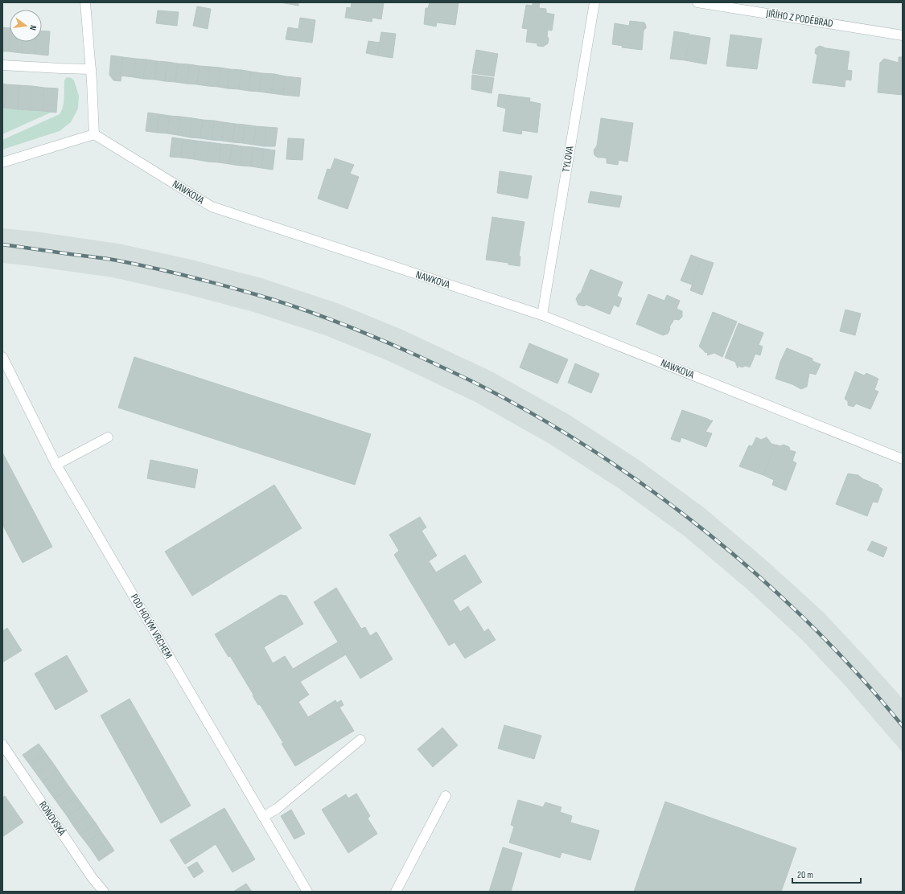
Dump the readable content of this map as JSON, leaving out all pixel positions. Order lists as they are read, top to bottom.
{
  "streets": {
    "street": [
      "JIŘÍHO Z PODĚBRAD",
      "TYLOVA",
      "NAWKOVA",
      "POD HOLÝM VRCHEM",
      "RONOVSKÁ"
    ]
  },
  "crossings": [
    ["TYLOVA", "NAWKOVA"]
  ],
  "scale_bar": "20 m",
  "north": "right"
}
